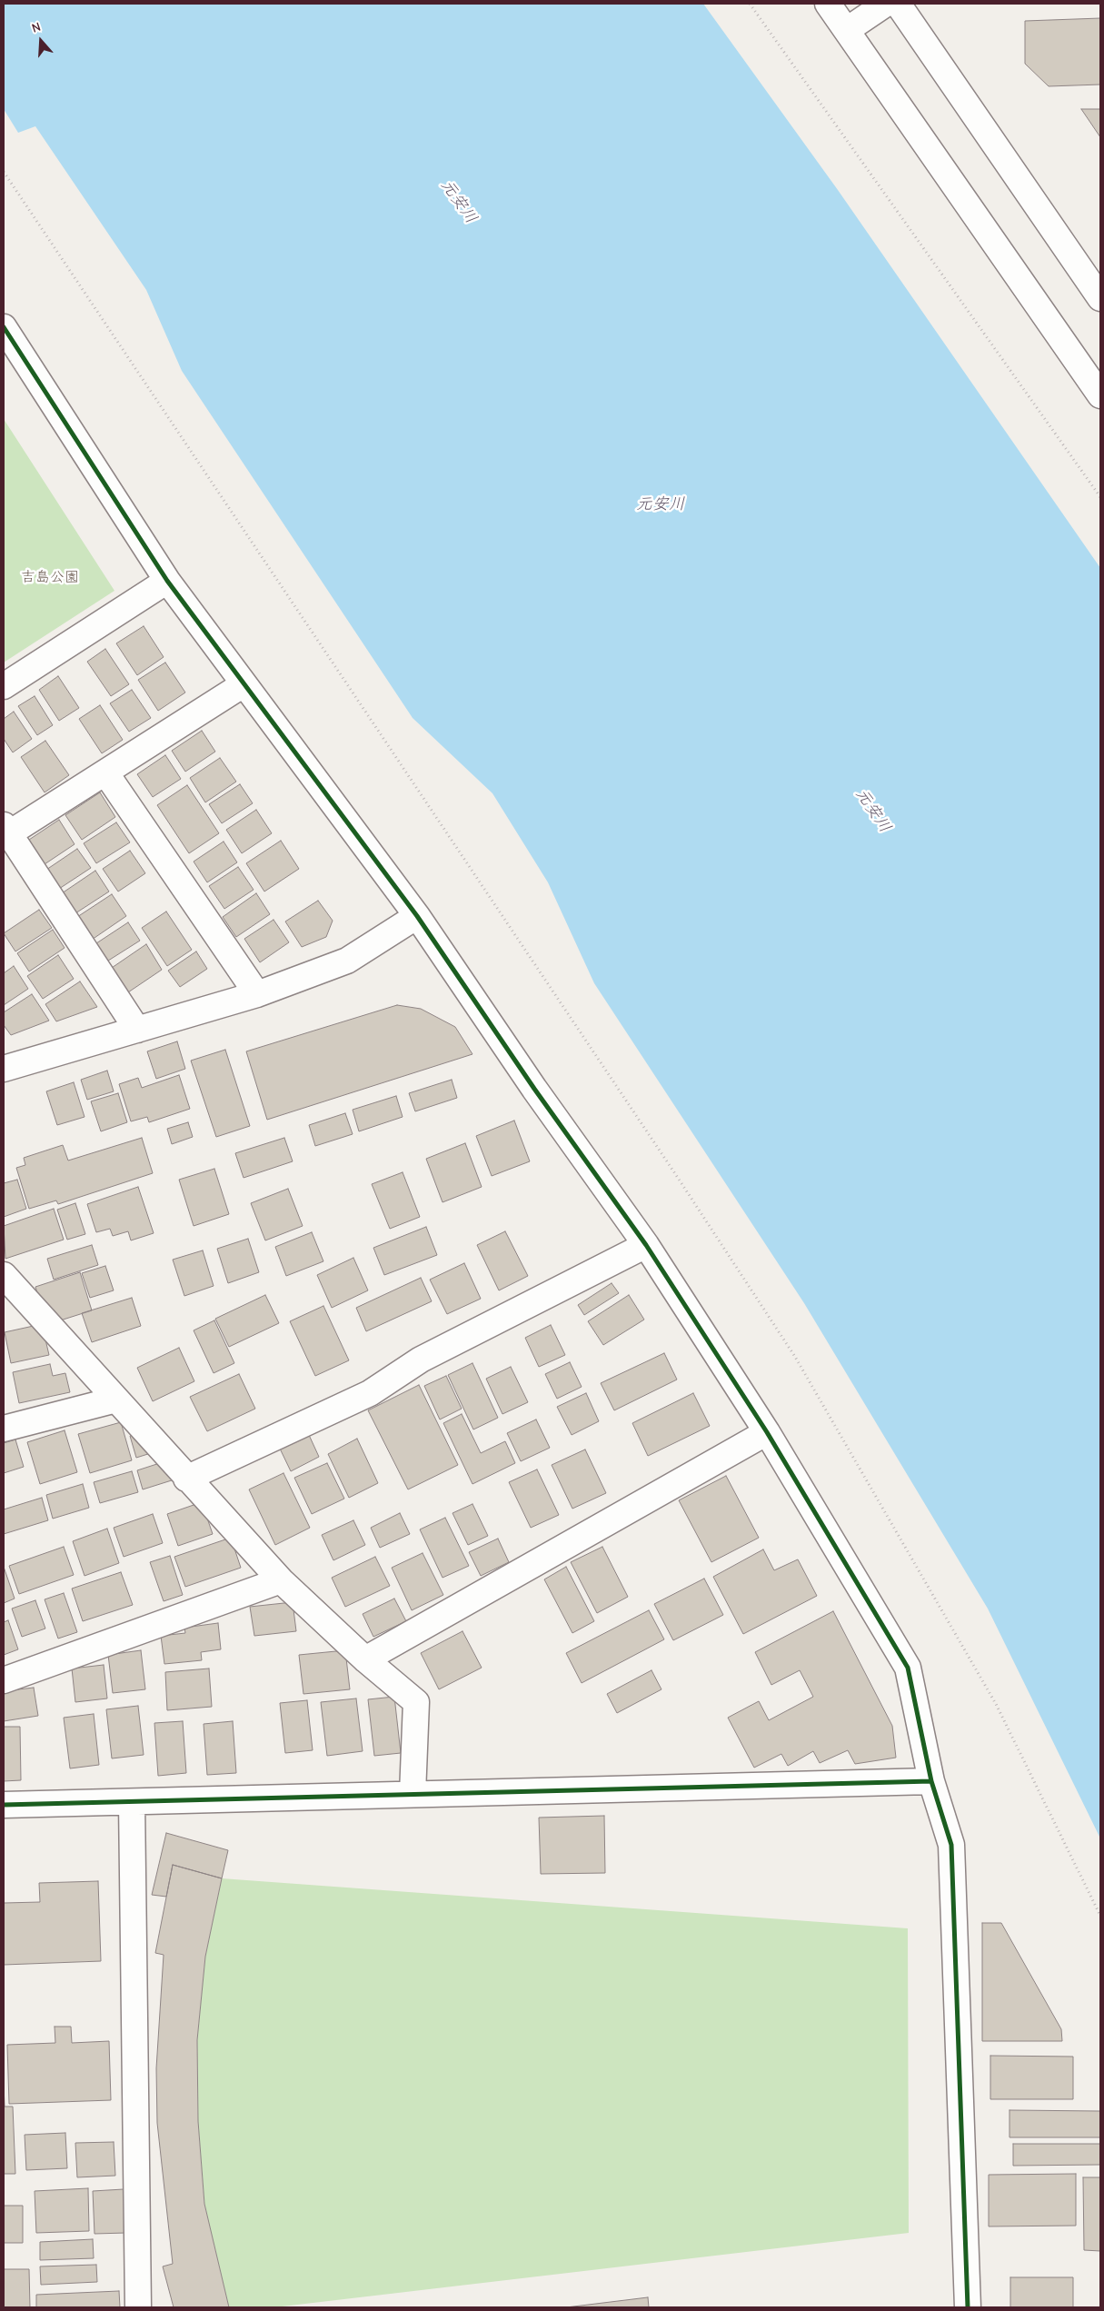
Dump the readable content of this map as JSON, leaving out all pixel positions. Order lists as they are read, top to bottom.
{
  "water": ["元安川"],
  "parks": ["吉島公園"],
  "north": "top"
}
